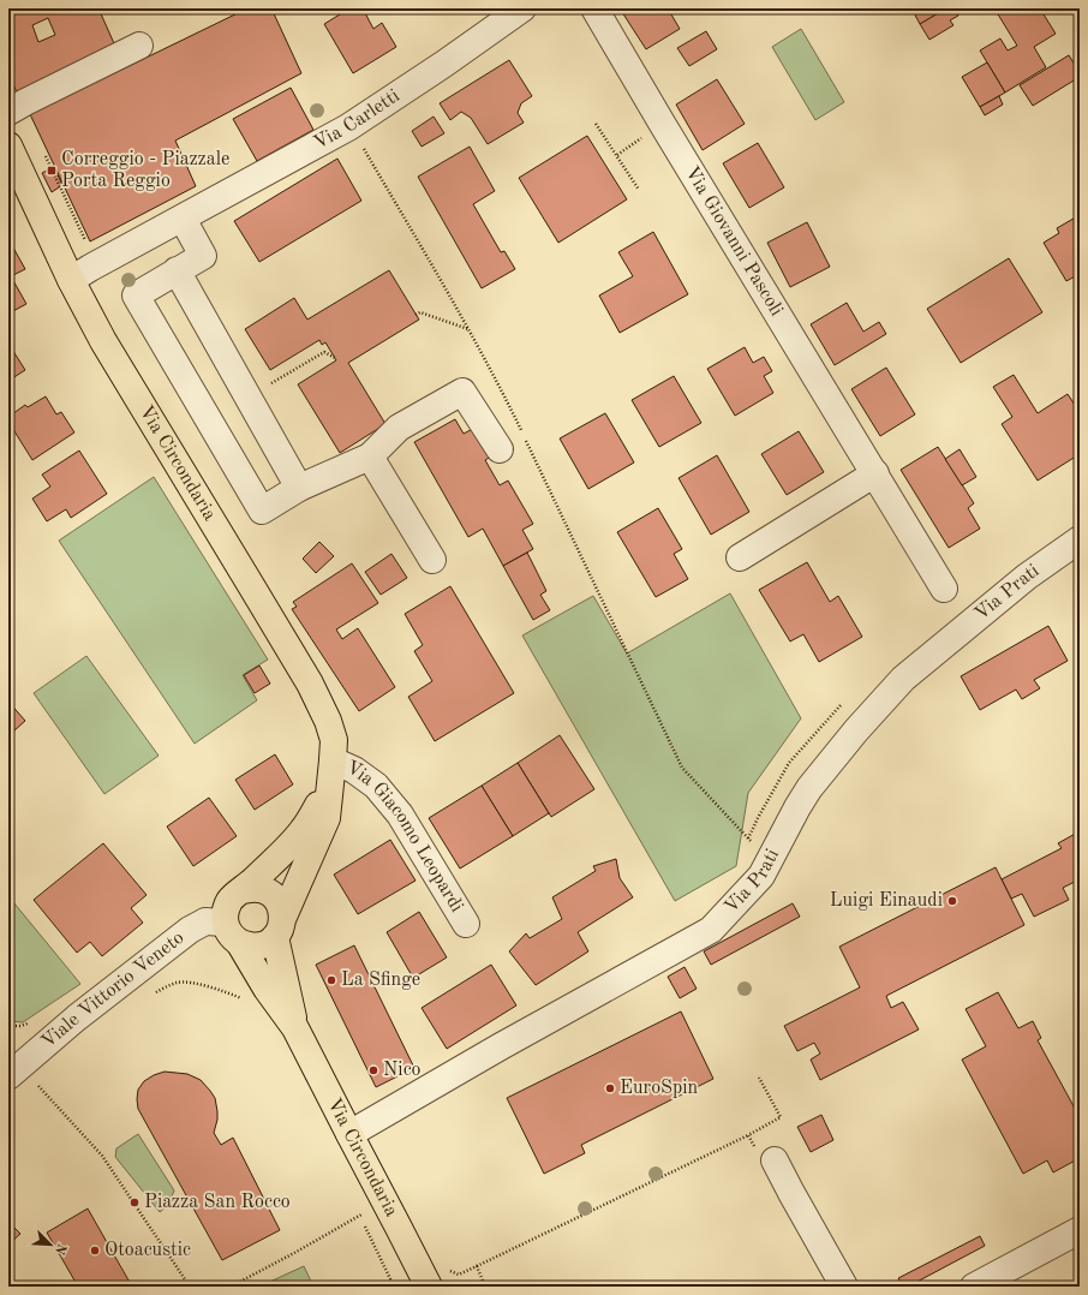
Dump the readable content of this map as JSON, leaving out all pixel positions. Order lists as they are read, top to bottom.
{
  "streets": {
    "main road": ["Via Circondaria"],
    "street": [
      "Via Carletti",
      "Via Giovanni Pascoli",
      "Via Prati",
      "Via Giacomo Leopardi",
      "Viale Vittorio Veneto"
    ]
  },
  "crossings": [
    ["Via Carletti", "Via Circondaria"],
    ["Via Circondaria", "Via Prati"],
    ["Via Circondaria", "Via Giacomo Leopardi"],
    ["Via Circondaria", "Viale Vittorio Veneto"]
  ],
  "places": {
    "transit": ["Correggio - Piazzale Porta Reggio"],
    "other": [
      "Luigi Einaudi",
      "La Sfinge",
      "Nico",
      "EuroSpin",
      "Piazza San Rocco",
      "Otoacustic"
    ]
  },
  "north": "bottom right"
}
